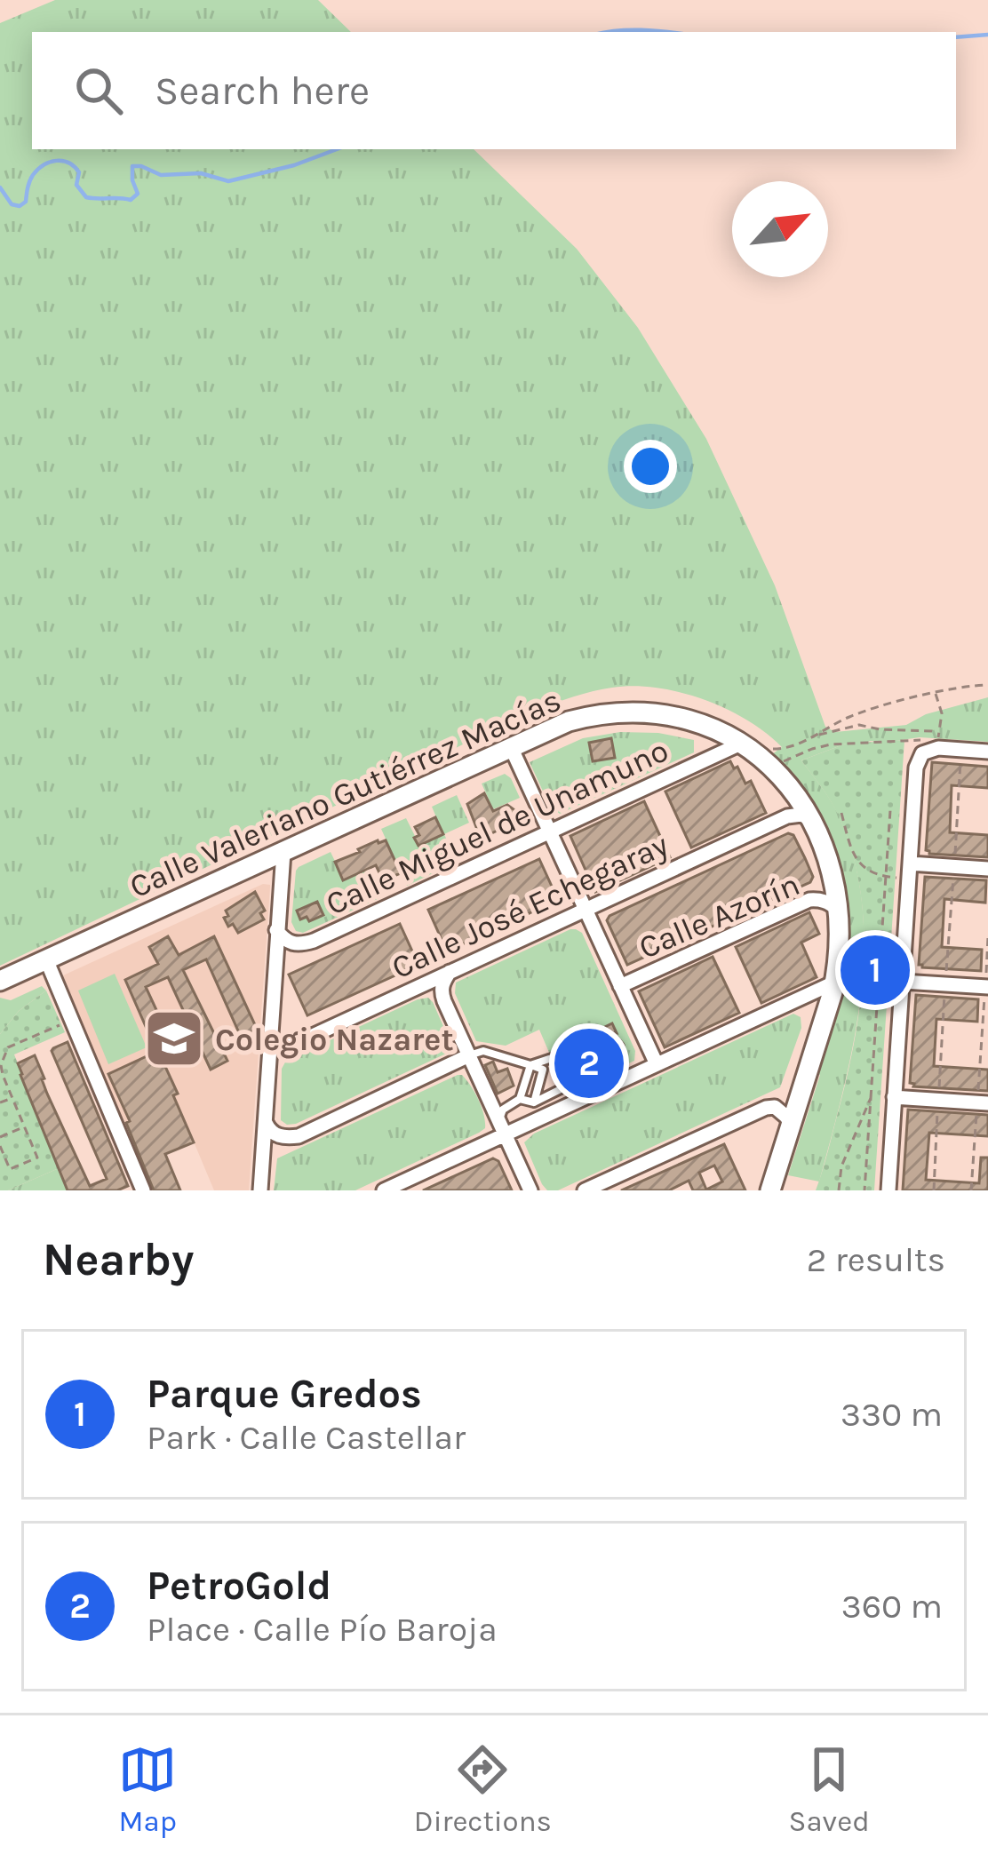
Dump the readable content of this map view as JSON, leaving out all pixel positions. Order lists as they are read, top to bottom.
{
  "streets": {
    "main road": ["Calle Valeriano Gutiérrez Macías"],
    "street": ["Calle Miguel de Unamuno", "Calle José Echegaray", "Calle Azorín"]
  },
  "crossings": [
    ["Calle Valeriano Gutiérrez Macías", "Calle Miguel de Unamuno"],
    ["Calle Valeriano Gutiérrez Macías", "Calle José Echegaray"],
    ["Calle Valeriano Gutiérrez Macías", "Calle Azorín"]
  ],
  "places": {
    "school or university": ["Colegio Nazaret"]
  },
  "north": "top right",
  "page": {
    "search": "Search here",
    "pins": ["1", "2"],
    "heading": ["Nearby", "2 results"],
    "list": [
      {
        "mark": "1",
        "name": "Parque Gredos",
        "note": "Park · Calle Castellar",
        "value": "330 m"
      },
      {
        "mark": "2",
        "name": "PetroGold",
        "note": "Place · Calle Pío Baroja",
        "value": "360 m"
      }
    ],
    "nav": ["Map", "Directions", "Saved"]
  }
}
